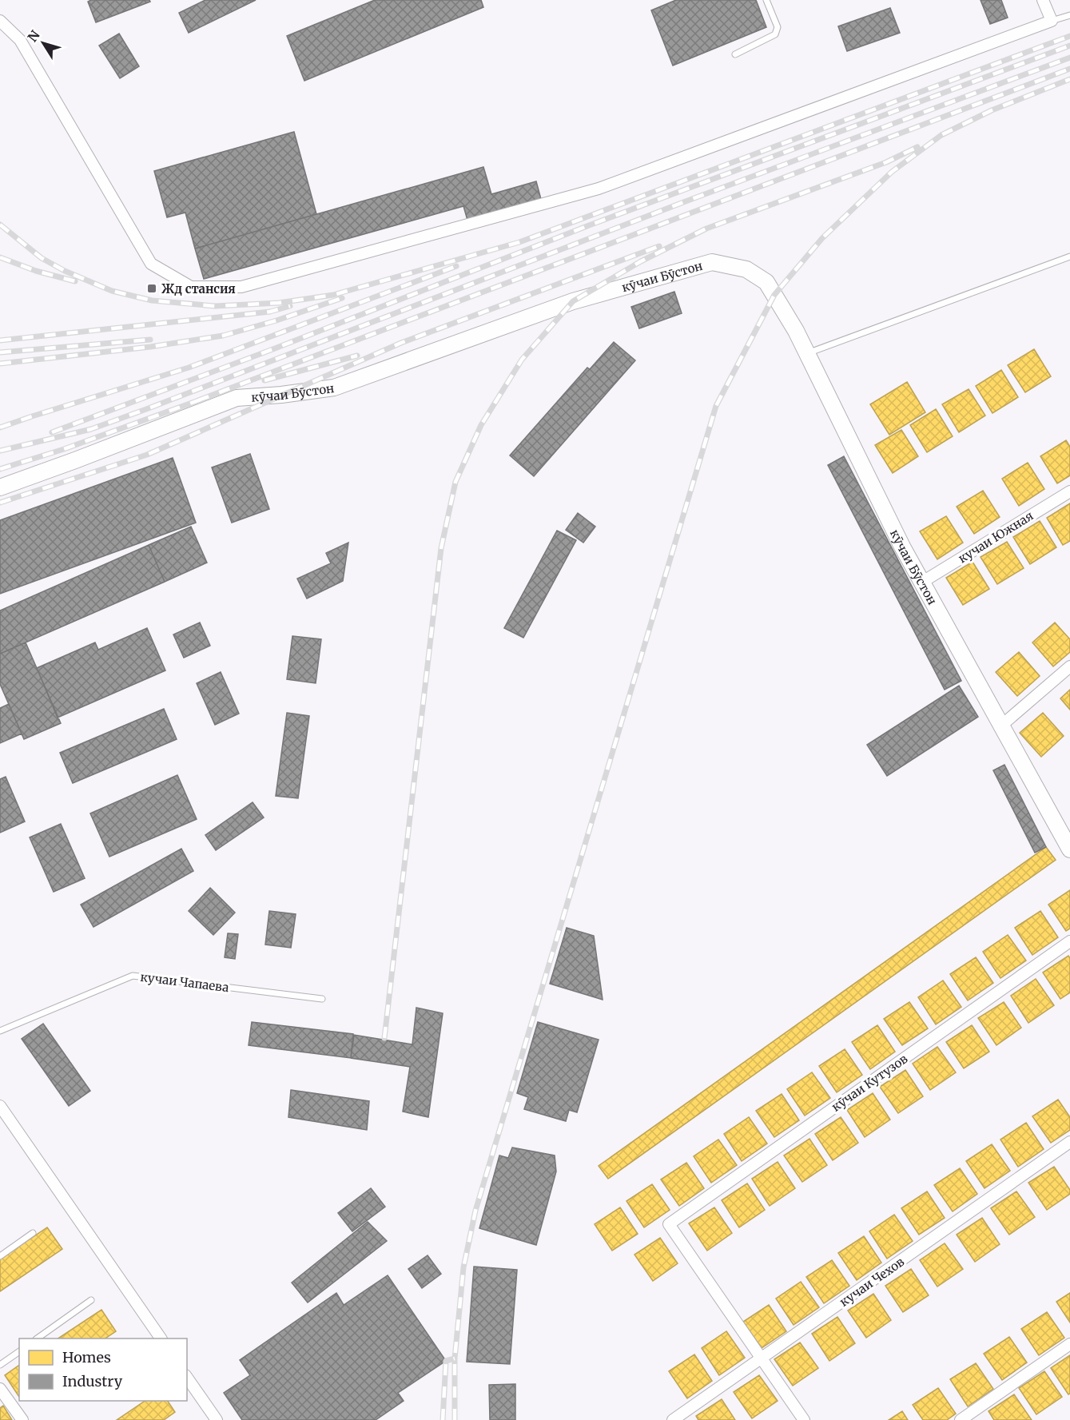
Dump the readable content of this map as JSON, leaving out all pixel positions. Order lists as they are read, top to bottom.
{
  "streets": {
    "main road": ["кӯчаи Бӯстон"],
    "street": ["кучаи Южная", "кӯчаи Кутузов", "кучаи Чехов"],
    "lane": ["кучаи Чапаева"]
  },
  "crossings": [
    ["кӯчаи Бӯстон", "кучаи Южная"],
    ["кӯчаи Кутузов", "кучаи Чехов"]
  ],
  "places": {
    "transit": ["Жд стансия"]
  },
  "legend": ["Homes", "Industry"],
  "north": "top left"
}
